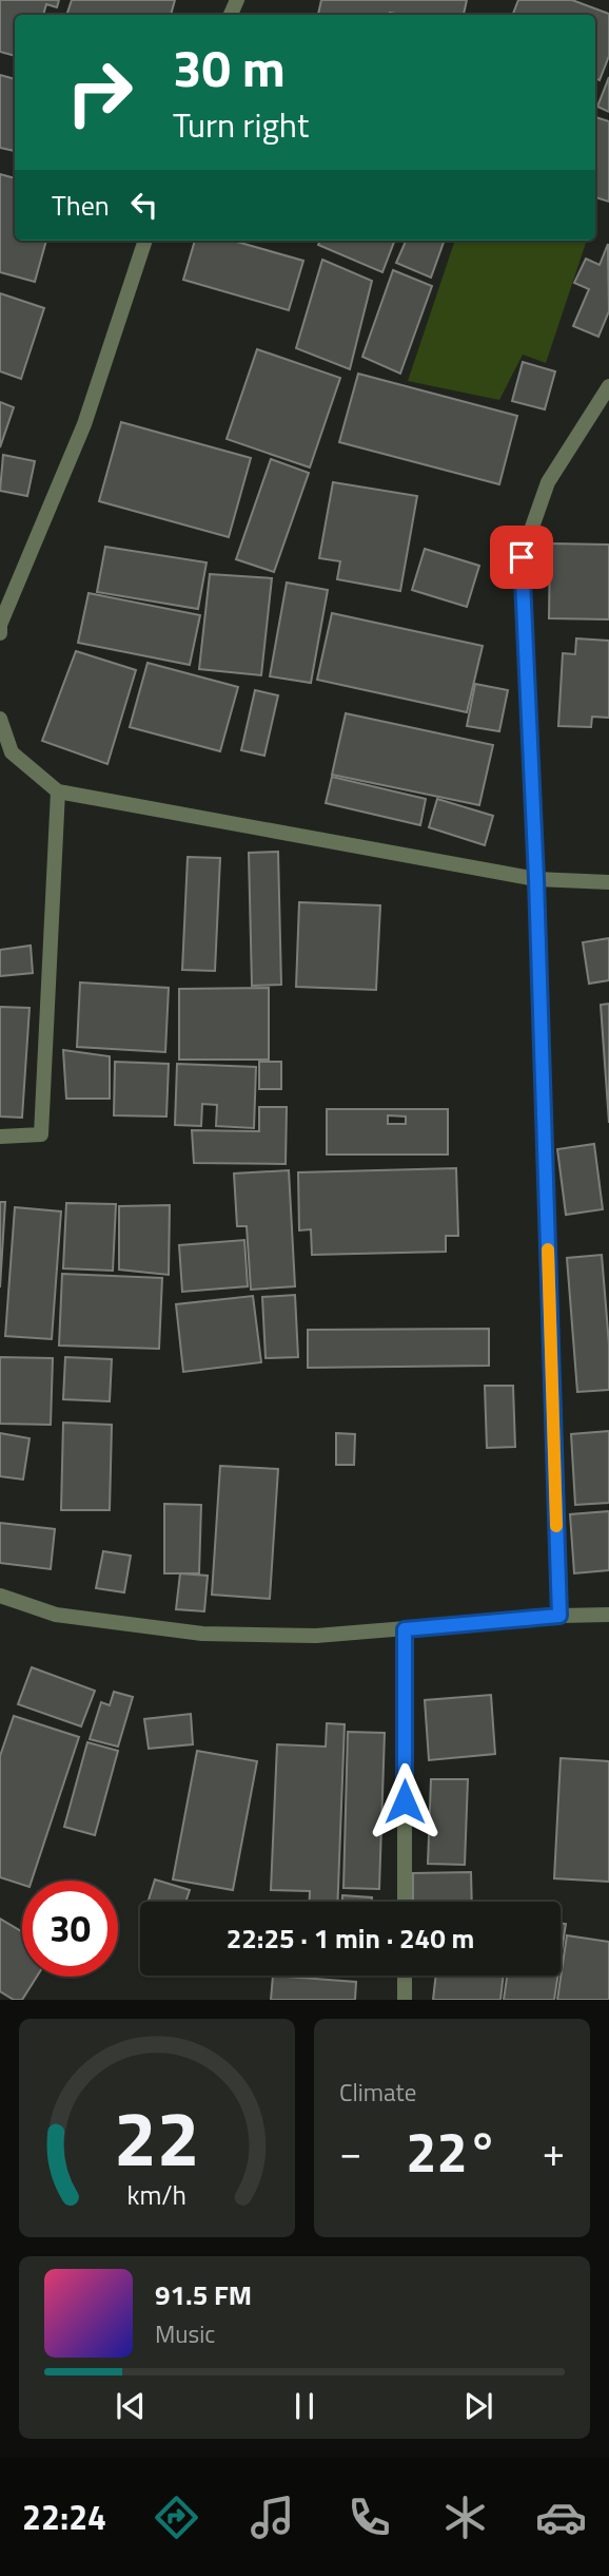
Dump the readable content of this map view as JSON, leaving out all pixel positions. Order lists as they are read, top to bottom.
{
  "page": {
    "turn": ["30 m", "Turn right"],
    "then": "Then",
    "limit": "30",
    "trip": "22:25 · 1 min · 240 m",
    "tile": "Climate",
    "heat": ["−", "22°", "+"],
    "song": ["91.5 FM", "Music"],
    "tabs": "22:24",
    "gauge": ["22", "km/h"]
  }
}
